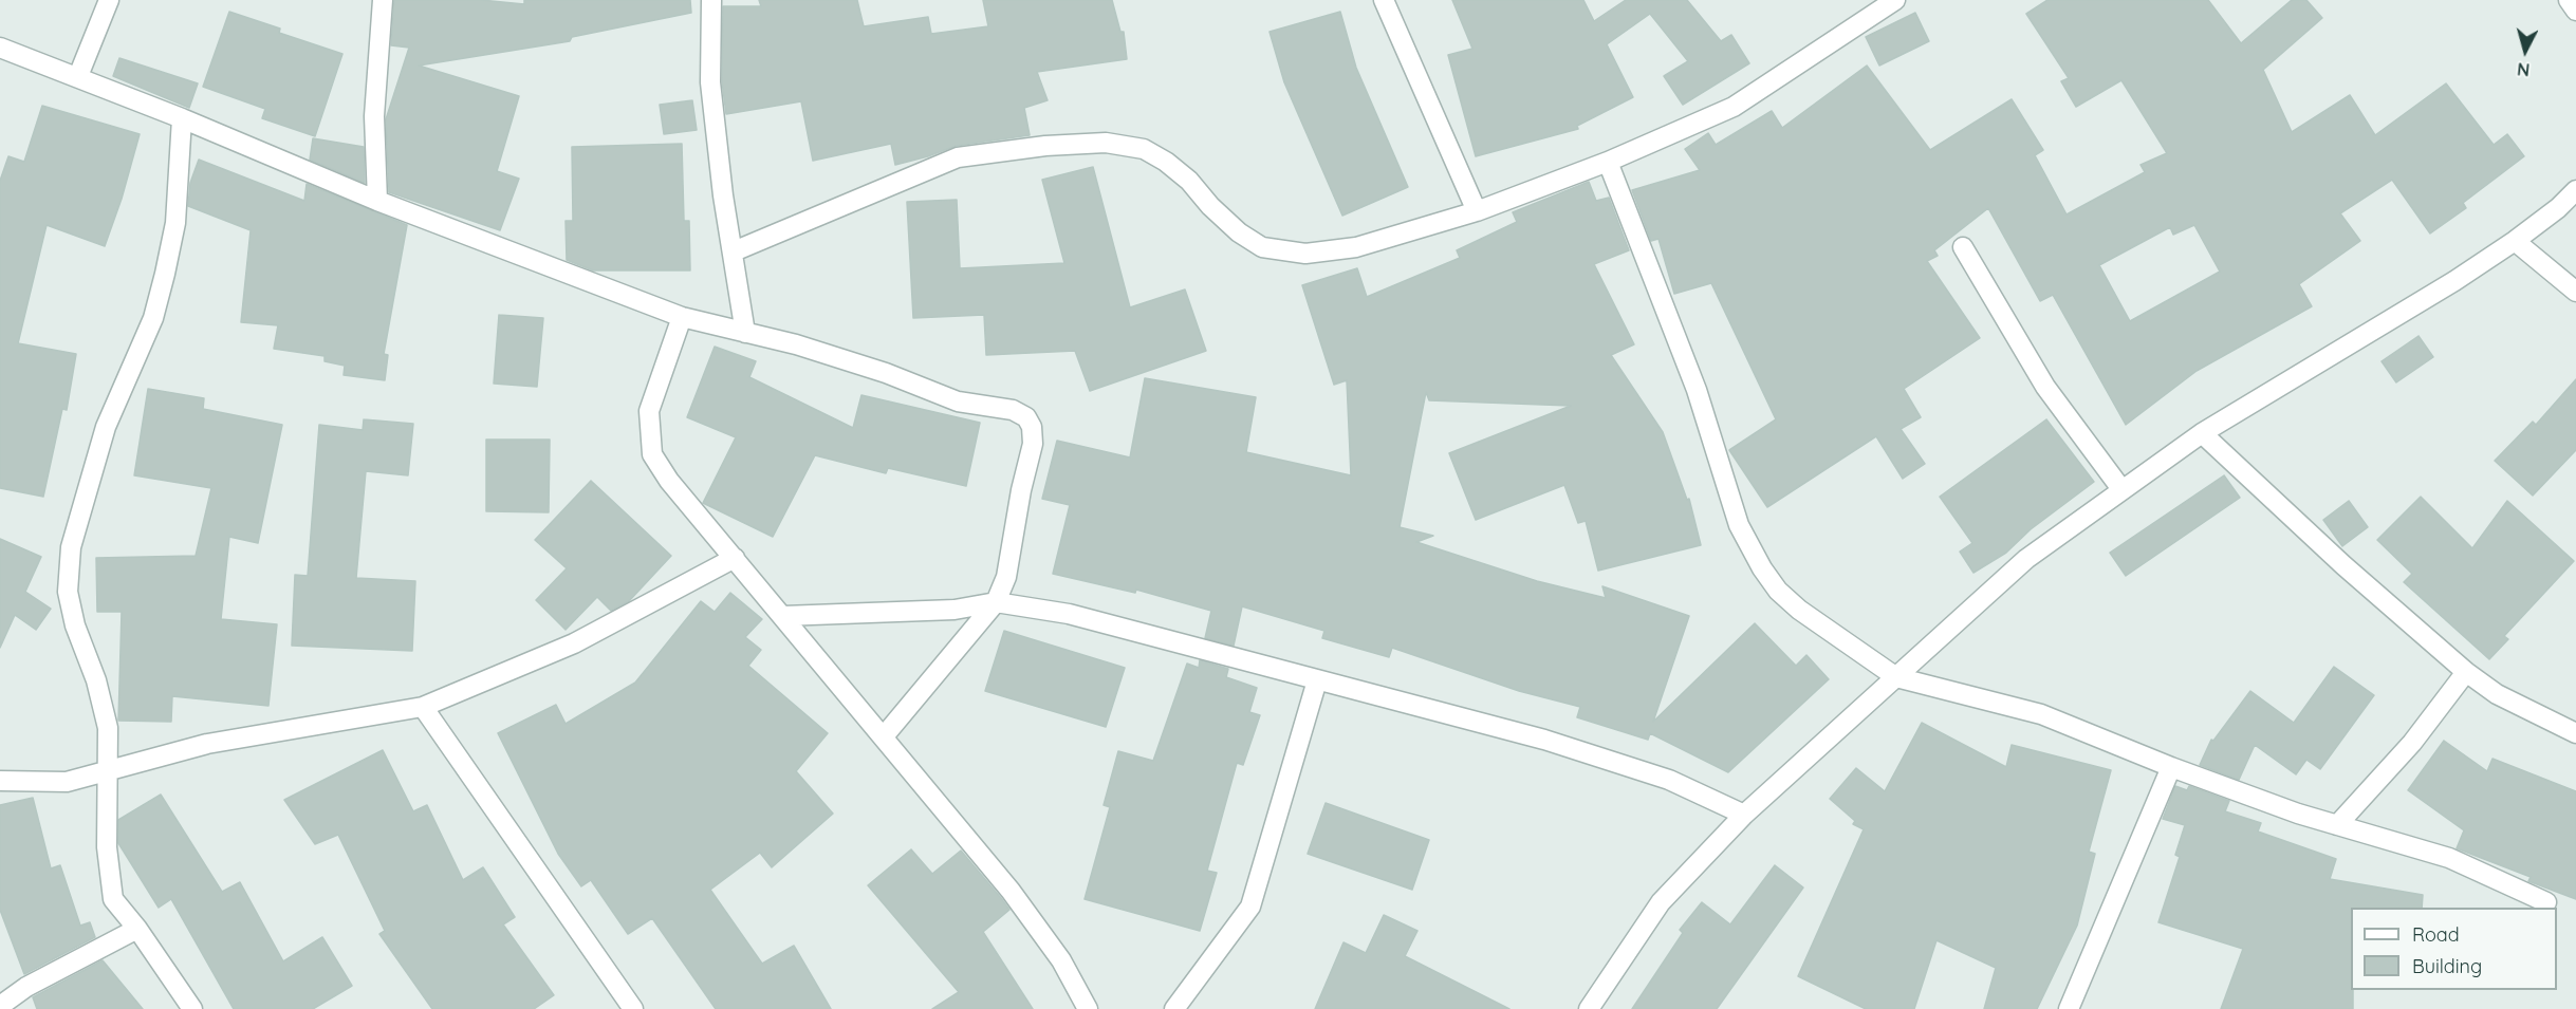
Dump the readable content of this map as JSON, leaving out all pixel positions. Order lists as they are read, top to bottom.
{
  "legend": ["Road", "Building"],
  "north": "bottom"
}
